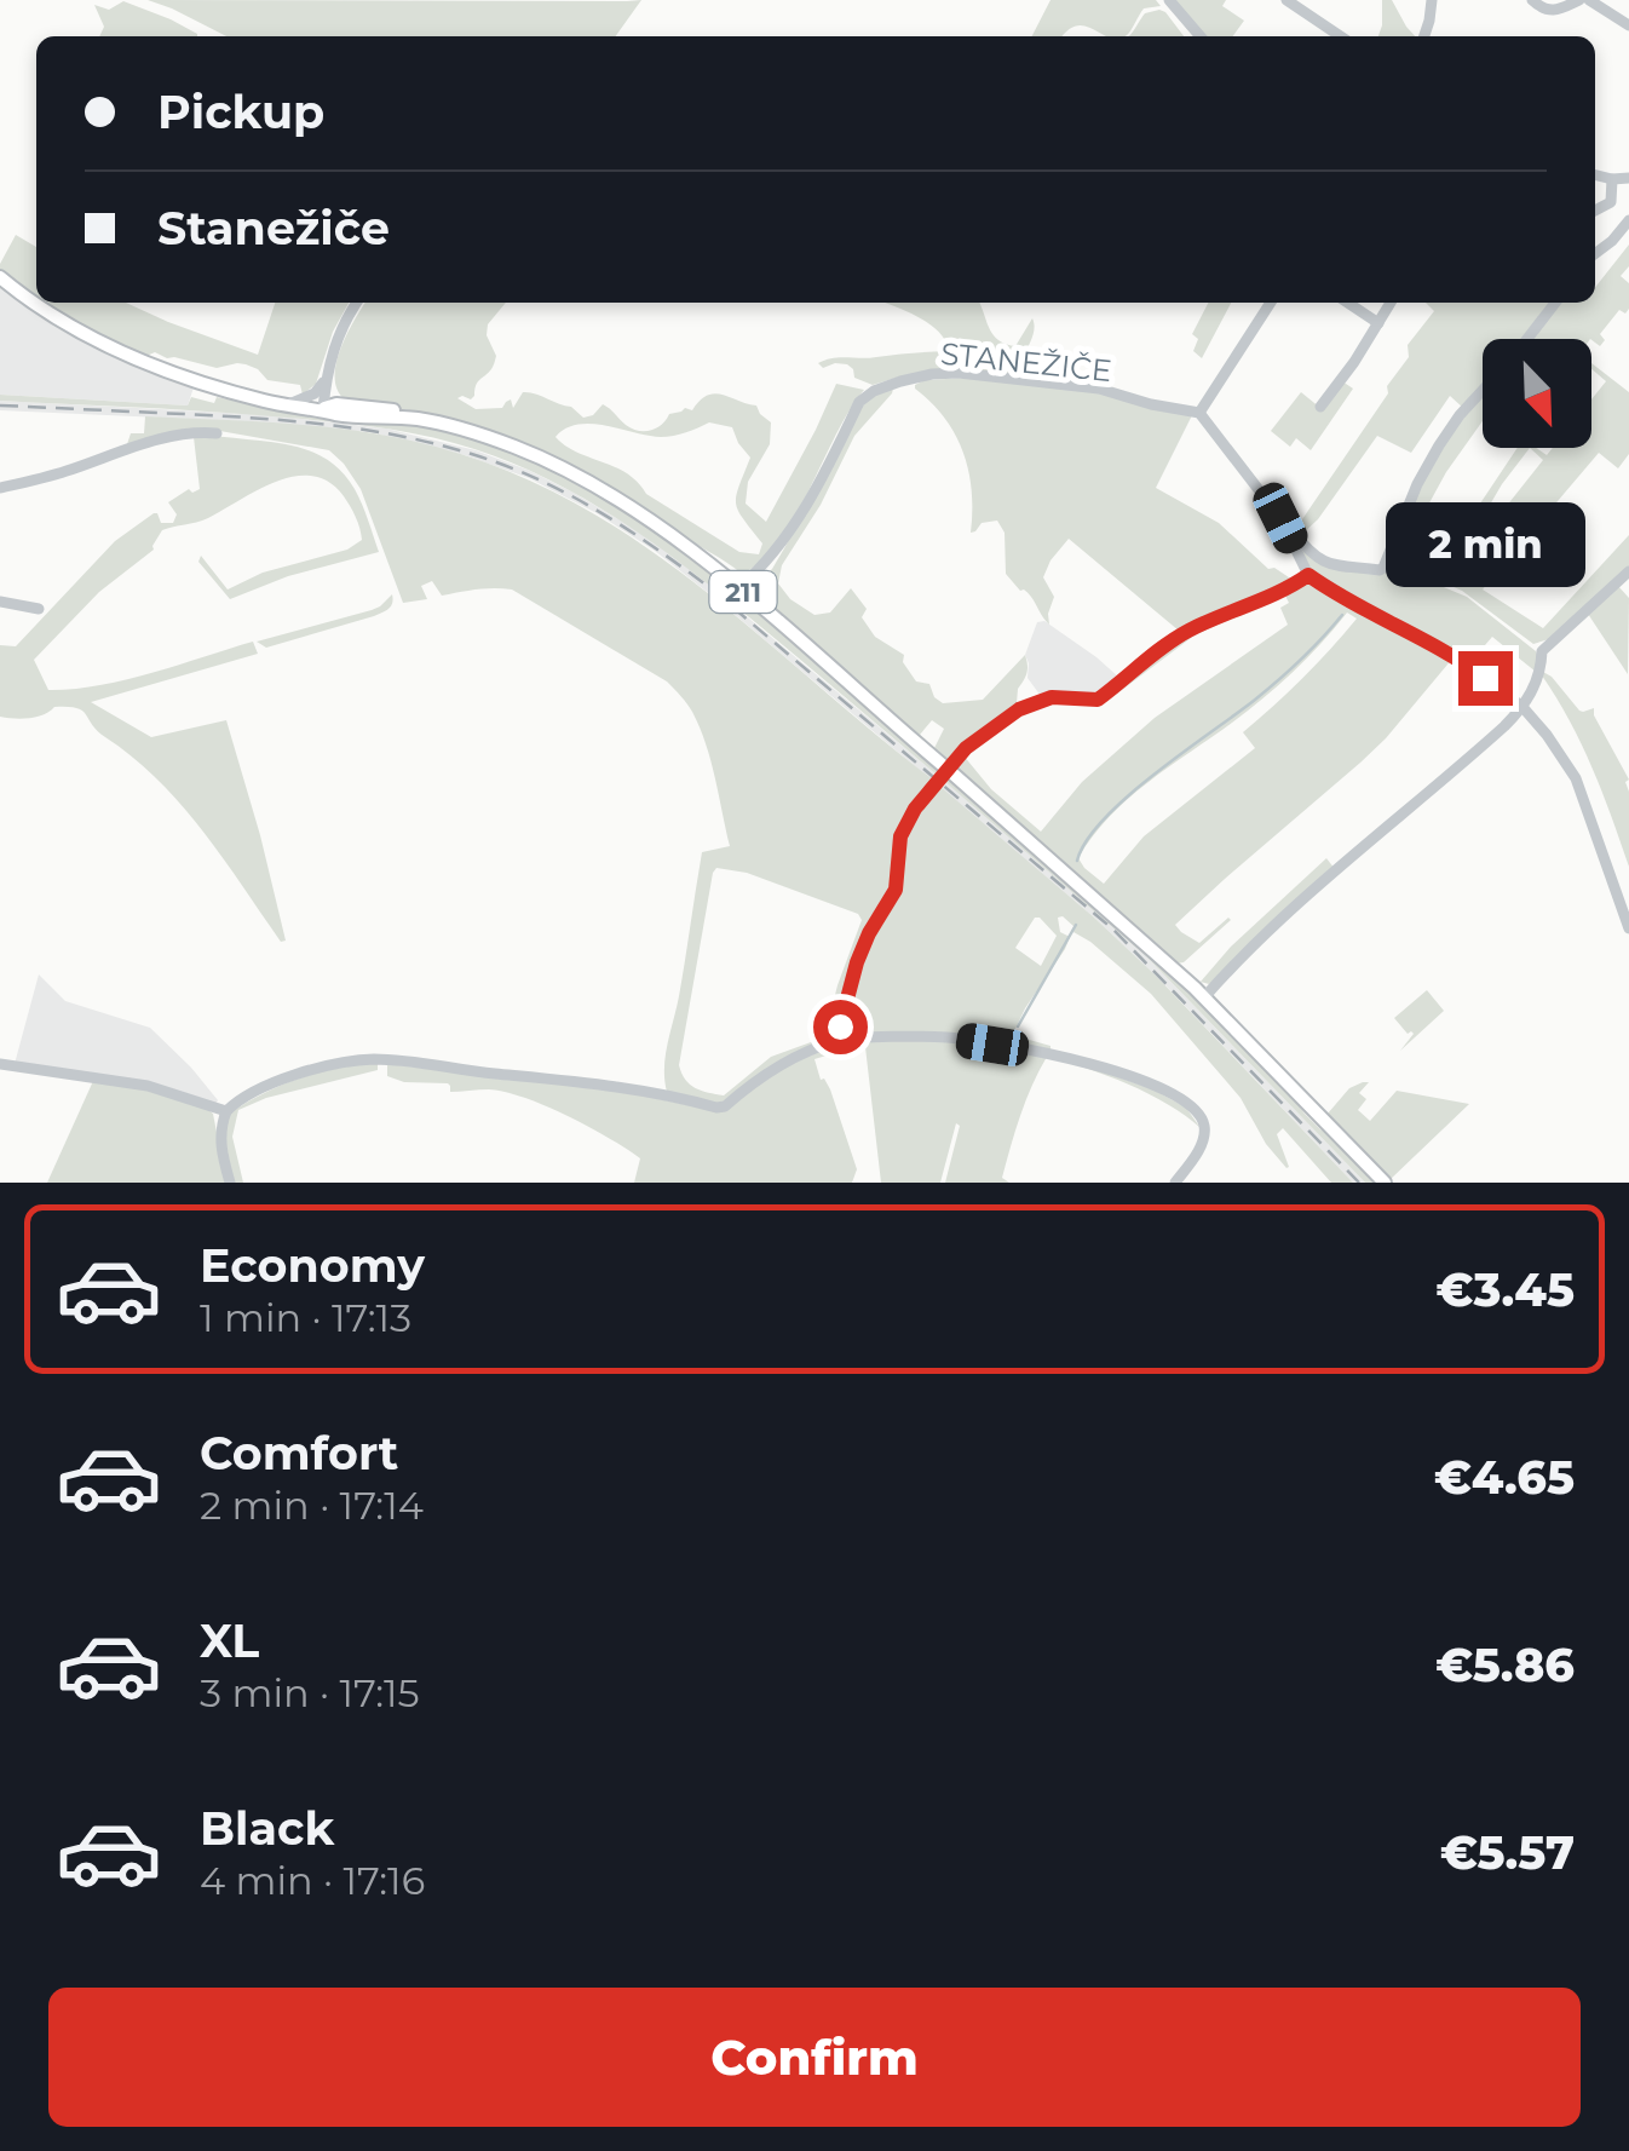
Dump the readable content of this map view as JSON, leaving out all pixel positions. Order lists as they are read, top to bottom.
{
  "streets": {
    "main road": ["211"],
    "street": ["STANEŽIČE"]
  },
  "crossings": [
    ["STANEŽIČE", "211"]
  ],
  "north": "bottom right",
  "page": {
    "banner": ["Pickup", "Stanežiče"],
    "bubble": "2 min",
    "list": [
      {
        "name": "Economy",
        "note": "1 min · 17:13",
        "value": "€3.45"
      },
      {
        "name": "Comfort",
        "note": "2 min · 17:14",
        "value": "€4.65"
      },
      {
        "name": "XL",
        "note": "3 min · 17:15",
        "value": "€5.86"
      },
      {
        "name": "Black",
        "note": "4 min · 17:16",
        "value": "€5.57"
      }
    ],
    "buttons": "Confirm"
  }
}
